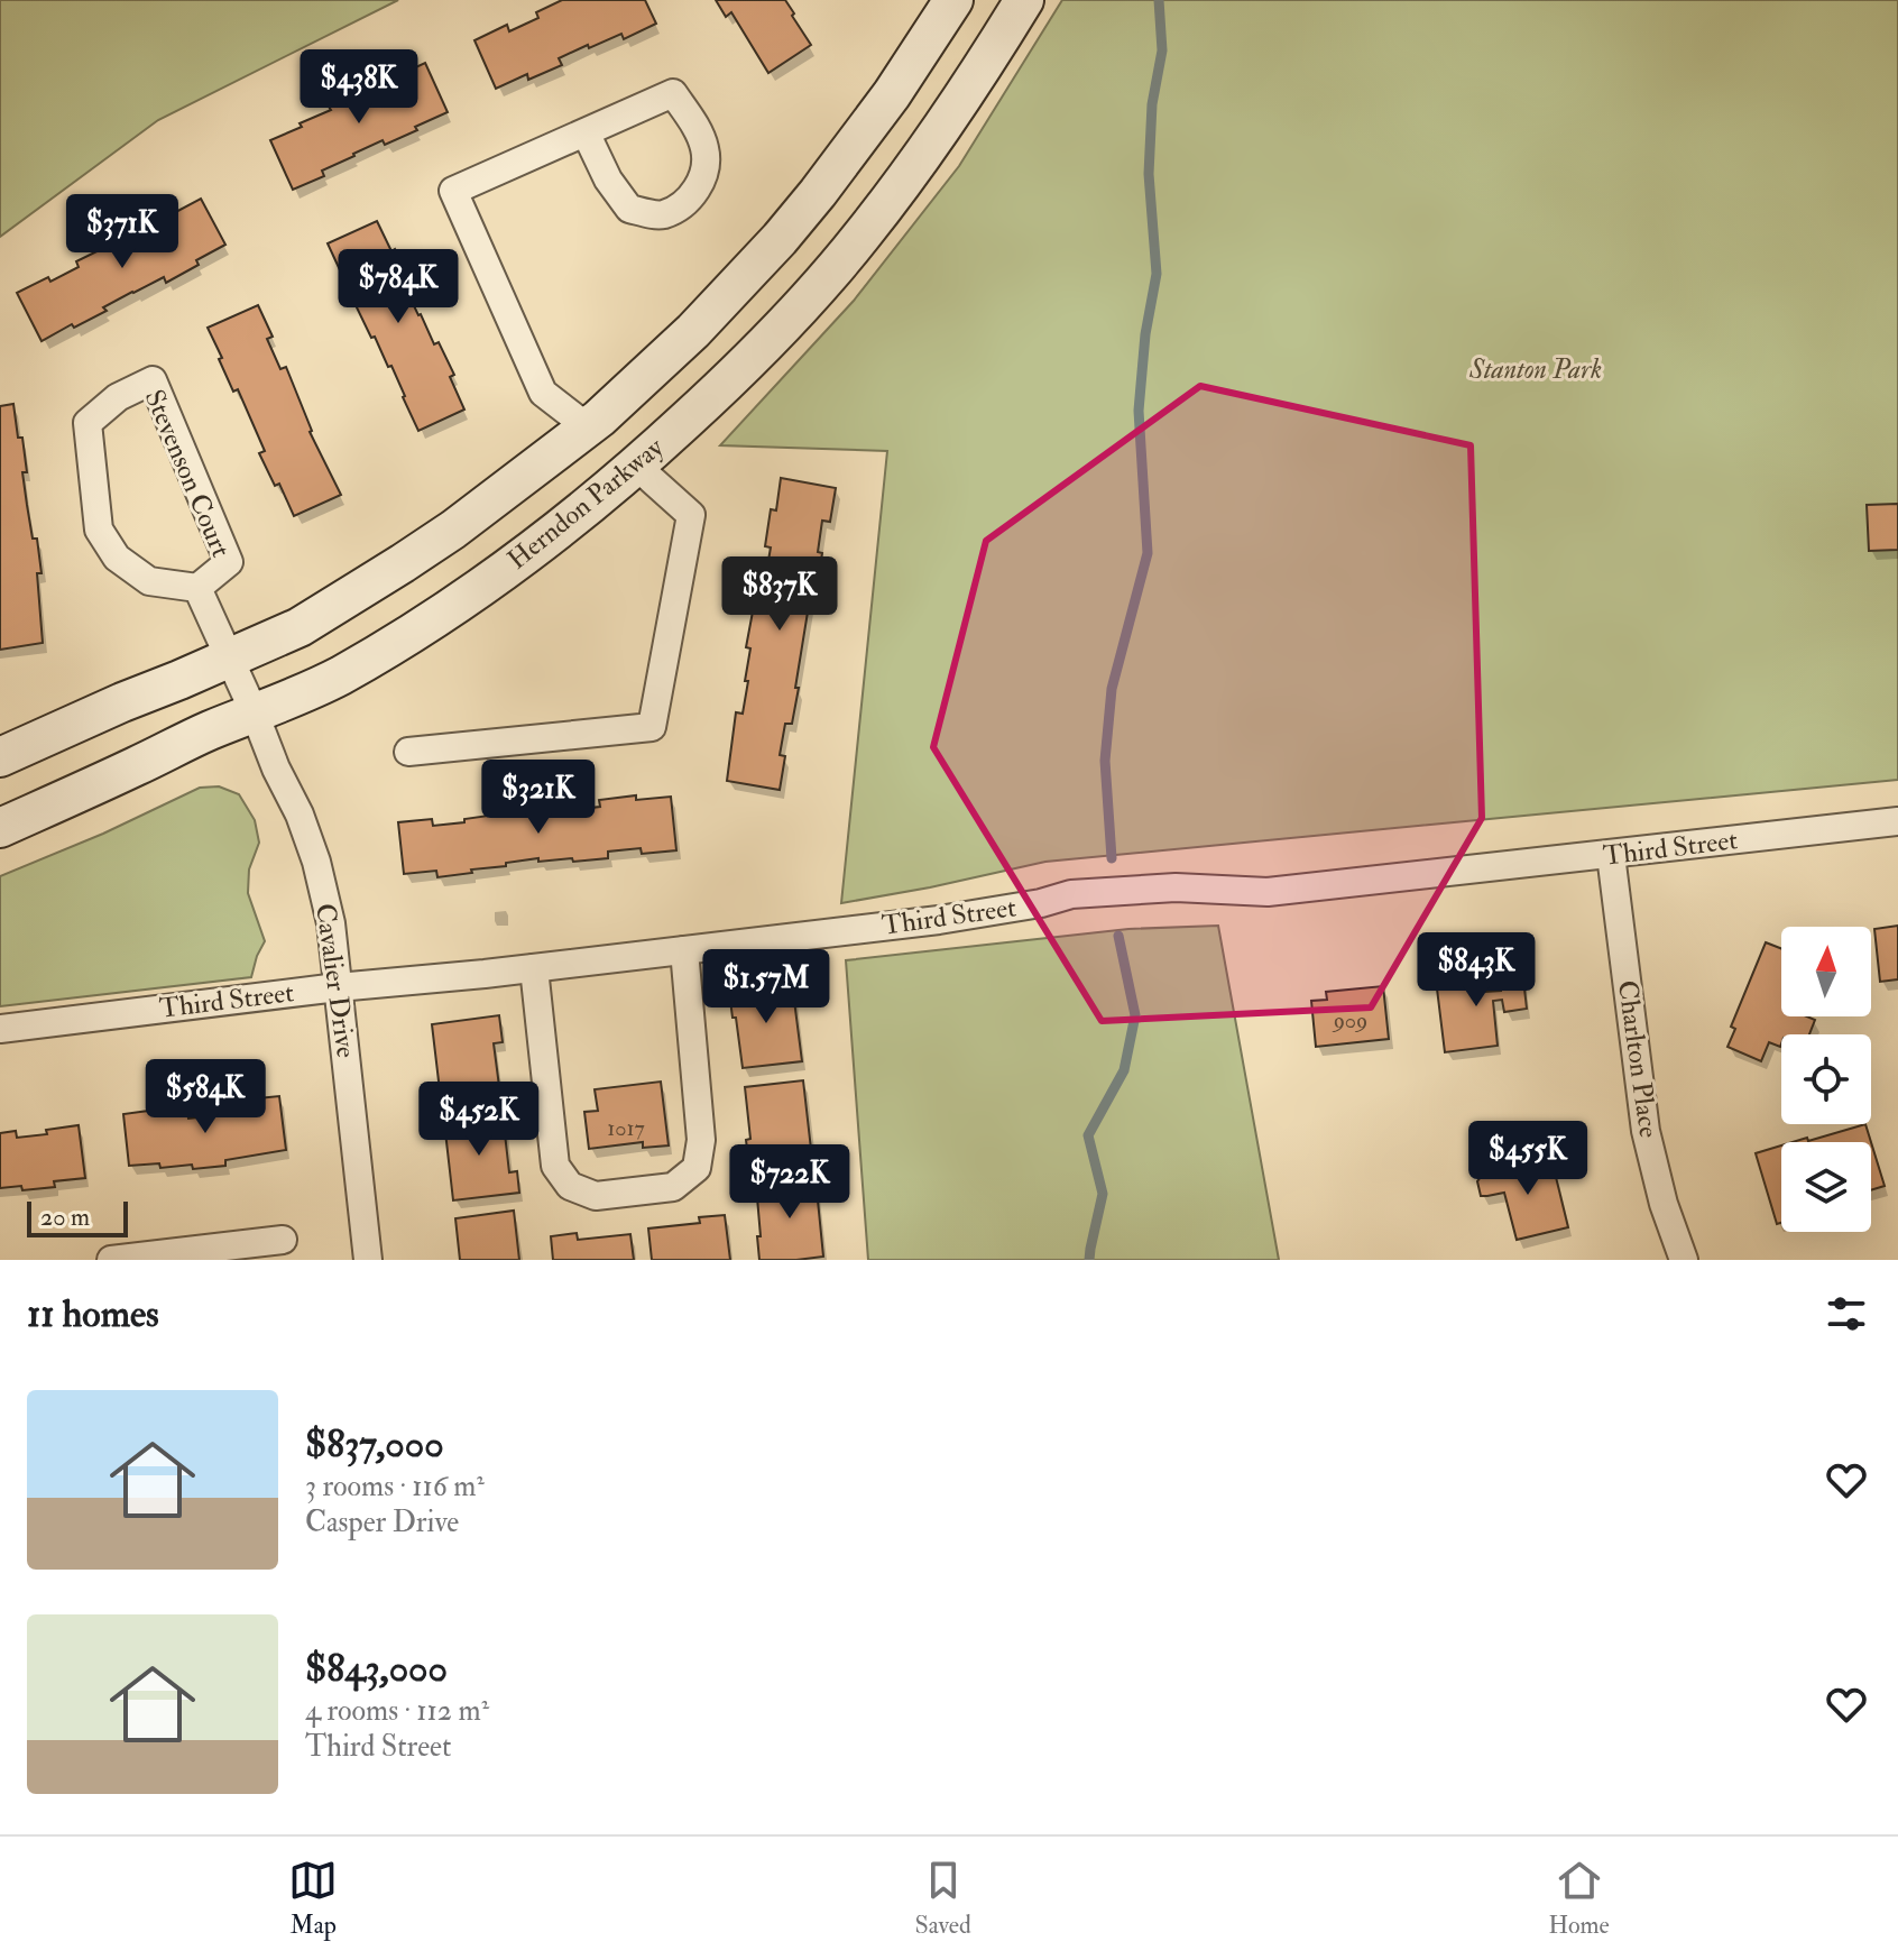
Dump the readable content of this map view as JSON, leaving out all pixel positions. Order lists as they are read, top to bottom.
{
  "streets": {
    "main road": ["Herndon Parkway"],
    "street": [
      "Stevenson Court",
      "Third Street",
      "Cavalier Drive",
      "Charlton Place"
    ]
  },
  "crossings": [
    ["Stevenson Court", "Herndon Parkway"],
    ["Stevenson Court", "Cavalier Drive"],
    ["Herndon Parkway", "Cavalier Drive"],
    ["Third Street", "Cavalier Drive"],
    ["Third Street", "Charlton Place"]
  ],
  "parks": ["Stanton Park"],
  "house_numbers": ["909", "1017"],
  "scale_bar": "20 m",
  "north": "top",
  "page": {
    "price": [
      "$438K",
      "$371K",
      "$784K",
      "$837K",
      "$321K",
      "$843K",
      "$1.57M",
      "$584K",
      "$452K",
      "$455K",
      "$722K"
    ],
    "scale": "20 m",
    "heading": "11 homes",
    "list": [
      {
        "name": "$837,000",
        "note": "3 rooms · 116 m² · Casper Drive"
      },
      {
        "name": "$843,000",
        "note": "4 rooms · 112 m² · Third Street"
      }
    ],
    "tabs": ["Map", "Saved", "Home"]
  }
}
